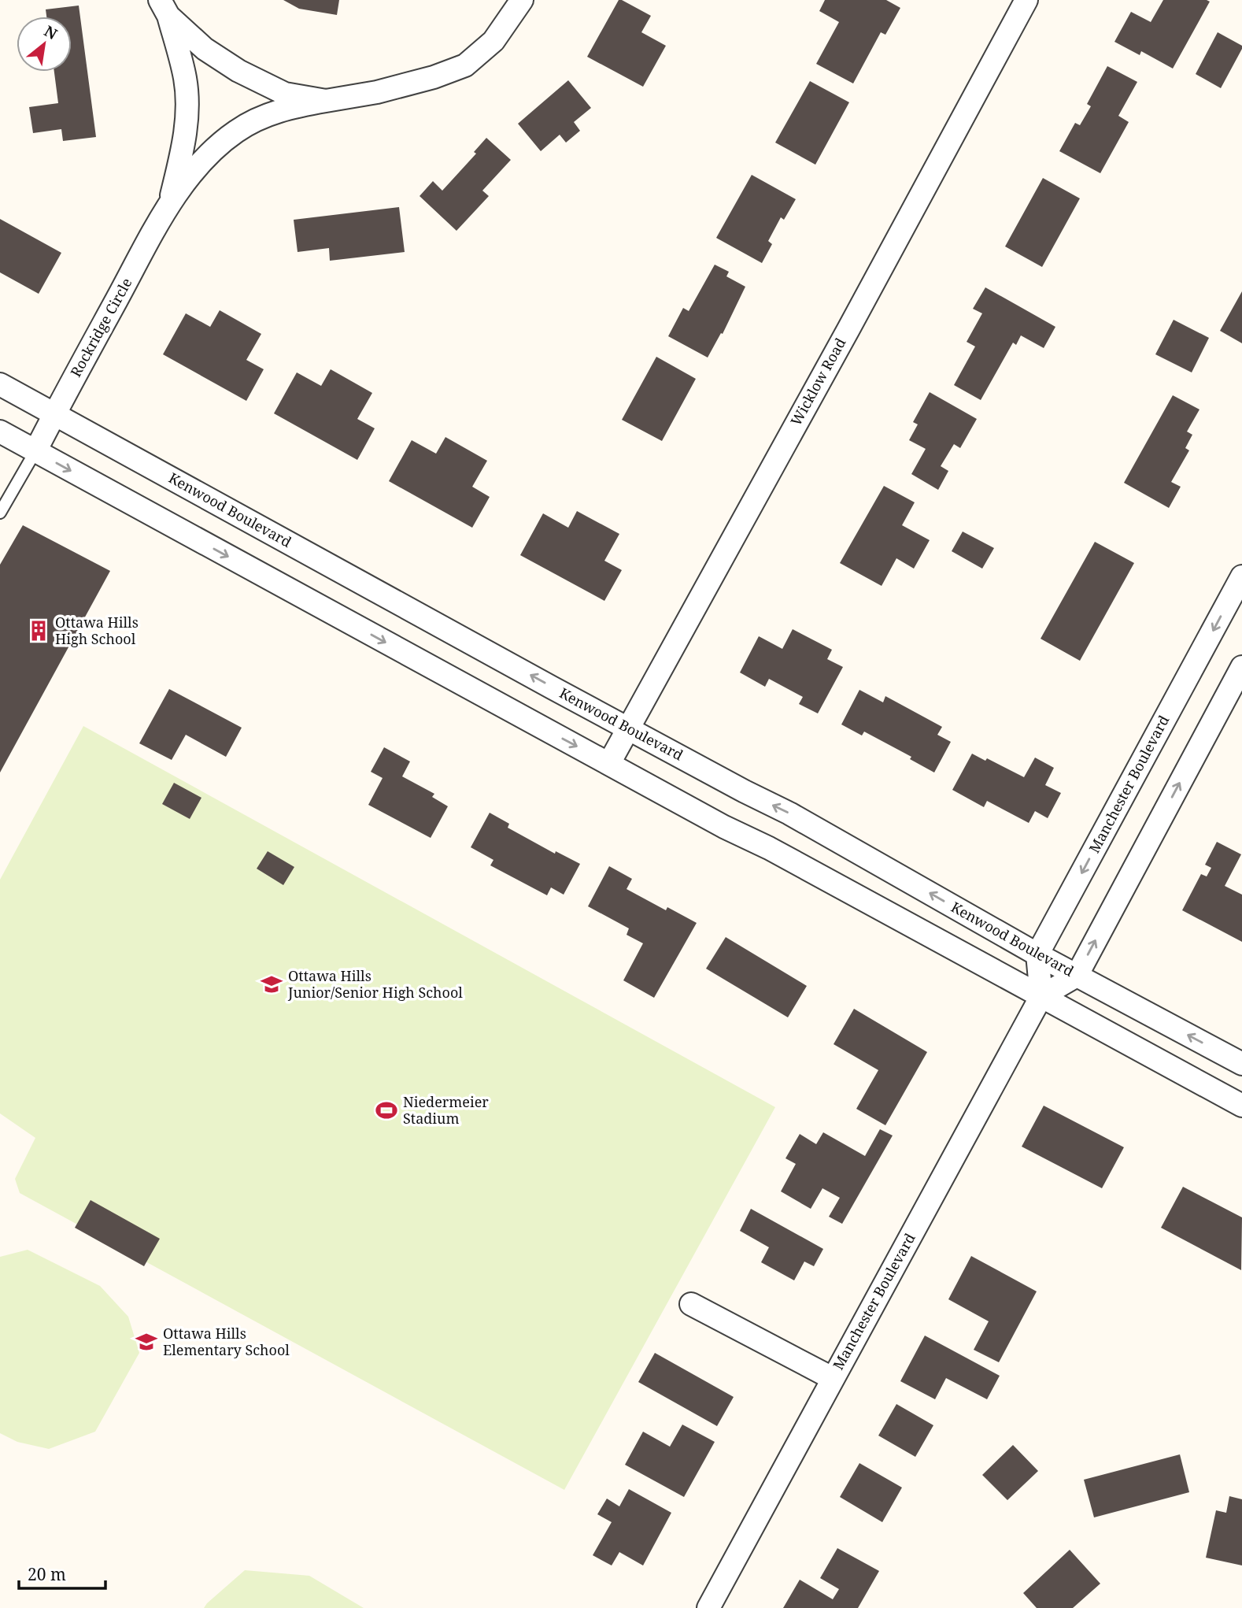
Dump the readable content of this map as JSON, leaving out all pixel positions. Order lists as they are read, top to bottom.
{
  "streets": {
    "street": [
      "Rockridge Circle",
      "Wicklow Road",
      "Kenwood Boulevard",
      "Manchester Boulevard"
    ]
  },
  "crossings": [
    ["Rockridge Circle", "Kenwood Boulevard"],
    ["Wicklow Road", "Kenwood Boulevard"],
    ["Kenwood Boulevard", "Manchester Boulevard"]
  ],
  "places": {
    "building": ["Ottawa Hills High School"],
    "school or university": ["Ottawa Hills Junior/Senior High School", "Ottawa Hills Elementary School"],
    "sports": ["Niedermeier Stadium"]
  },
  "scale_bar": "20 m",
  "north": "top right"
}
